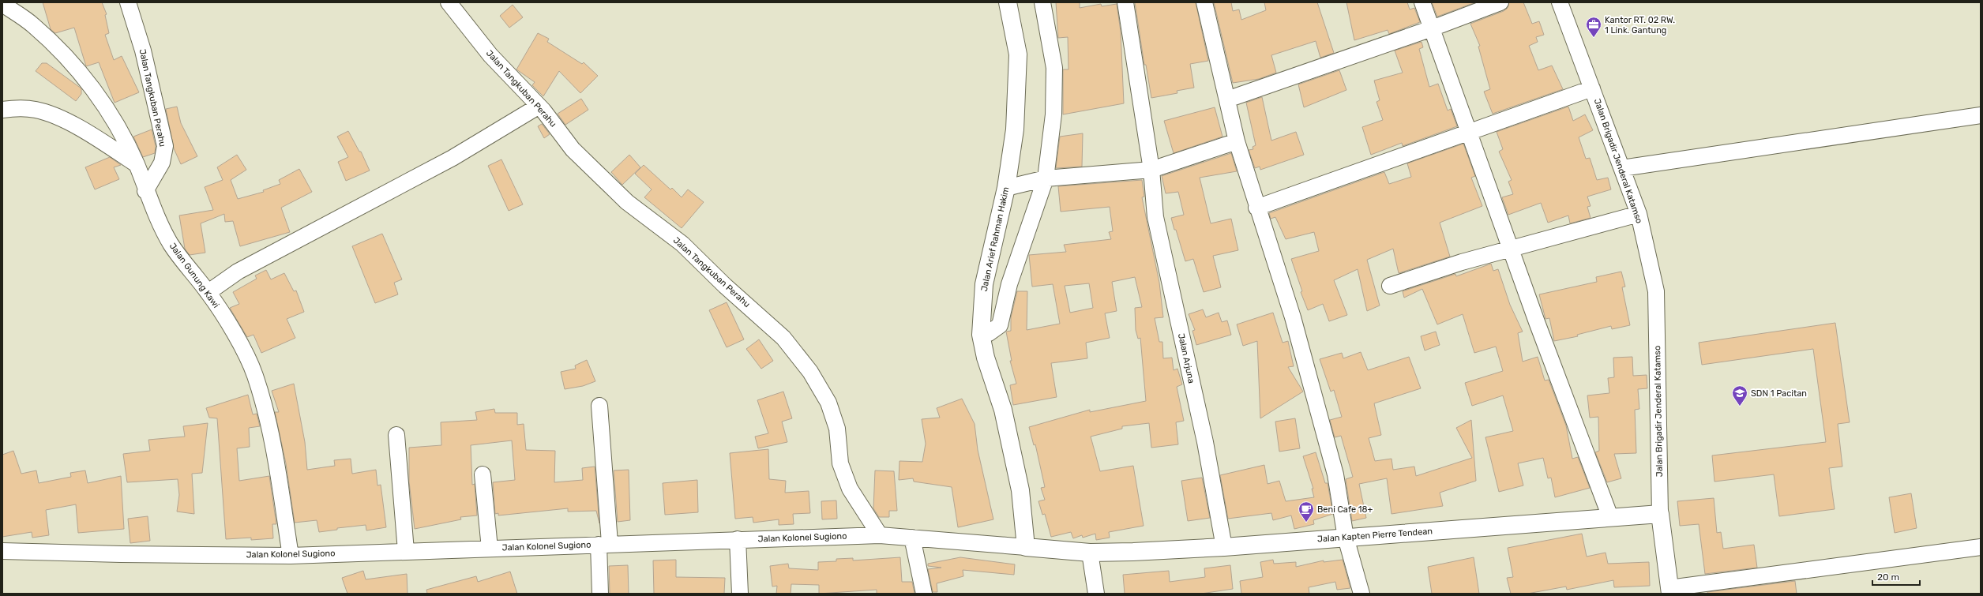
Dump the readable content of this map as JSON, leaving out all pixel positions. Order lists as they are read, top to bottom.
{
  "streets": {
    "main road": ["Jalan Arief Rahman Hakim", "Jalan Kapten Pierre Tendean", "Jalan Kolonel Sugiono"],
    "street": [
      "Jalan Tangkuban Perahu",
      "Jalan Brigadir Jenderal Katamso",
      "Jalan Gunung Kawi",
      "Jalan Arjuna"
    ]
  },
  "crossings": [
    ["Jalan Tangkuban Perahu", "Jalan Gunung Kawi"],
    ["Jalan Tangkuban Perahu", "Jalan Kolonel Sugiono"],
    ["Jalan Brigadir Jenderal Katamso", "Jalan Kapten Pierre Tendean"],
    ["Jalan Arief Rahman Hakim", "Jalan Kolonel Sugiono"],
    ["Jalan Gunung Kawi", "Jalan Kolonel Sugiono"],
    ["Jalan Arjuna", "Jalan Kapten Pierre Tendean"],
    ["Jalan Kapten Pierre Tendean", "Jalan Kolonel Sugiono"]
  ],
  "places": {
    "office": ["Kantor RT. 02 RW. 1 Link. Gantung"],
    "school or university": ["SDN 1 Pacitan"],
    "cafe": ["Beni Cafe 18+"]
  },
  "scale_bar": "20 m"
}
